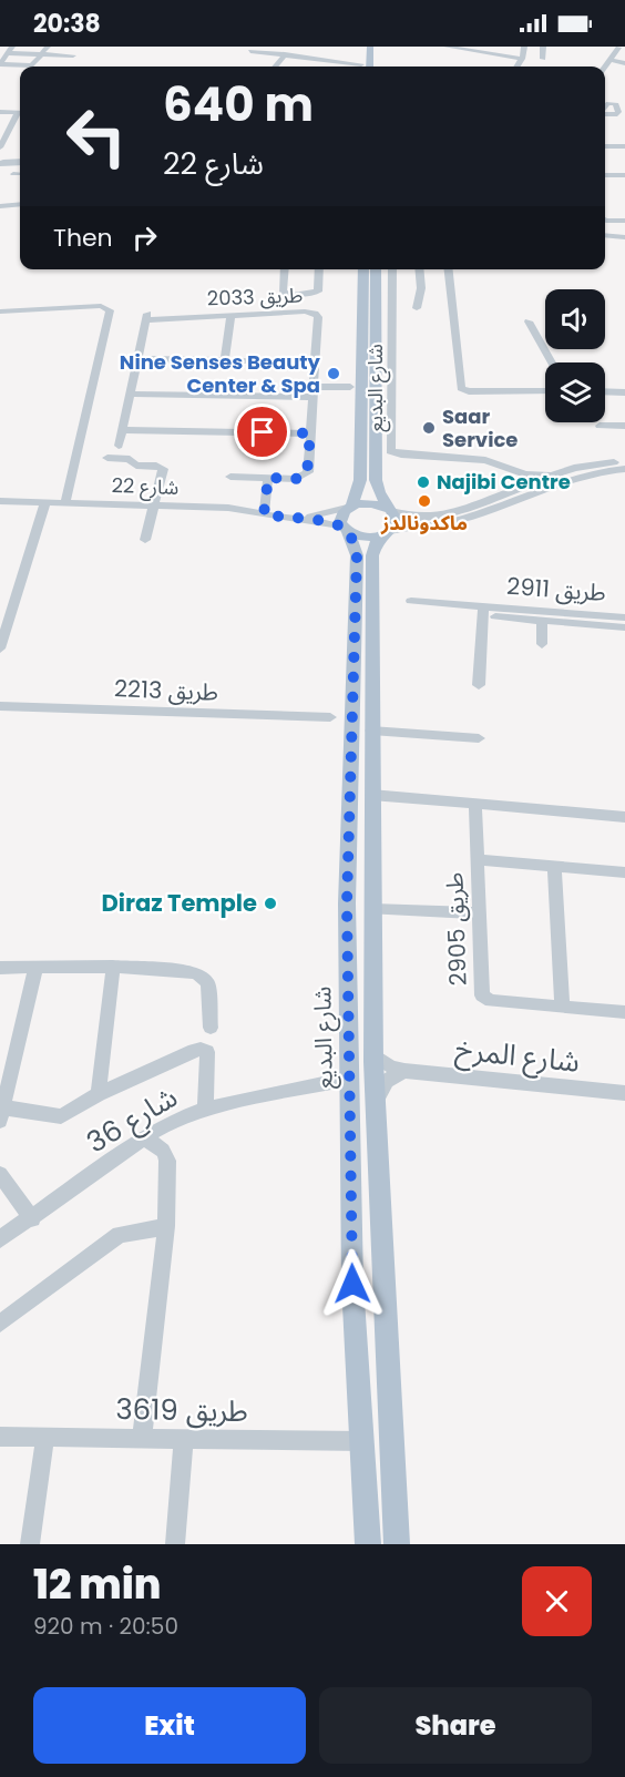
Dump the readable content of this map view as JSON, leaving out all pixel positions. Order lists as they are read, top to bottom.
{
  "streets": {
    "main road": ["شارع البديع"],
    "street": [
      "طريق 2033",
      "شارع 22",
      "طريق 2911",
      "طريق 2213",
      "طريق 2905",
      "شارع المرخ",
      "شارع 36",
      "طريق 3619"
    ]
  },
  "crossings": [
    ["شارع البديع", "شارع 22"],
    ["شارع البديع", "شارع 36"],
    ["شارع البديع", "طريق 3619"]
  ],
  "places": [
    "Nine Senses Beauty Center & Spa",
    "Saar Service",
    "Najibi Centre",
    "ماكدونالدز",
    "Diraz Temple"
  ],
  "page": {
    "status": "20:38",
    "turn": ["640 m", "شارع 22"],
    "then": "Then",
    "heading": ["12 min", "920 m · 20:50"],
    "buttons": ["Exit", "Share"]
  }
}
